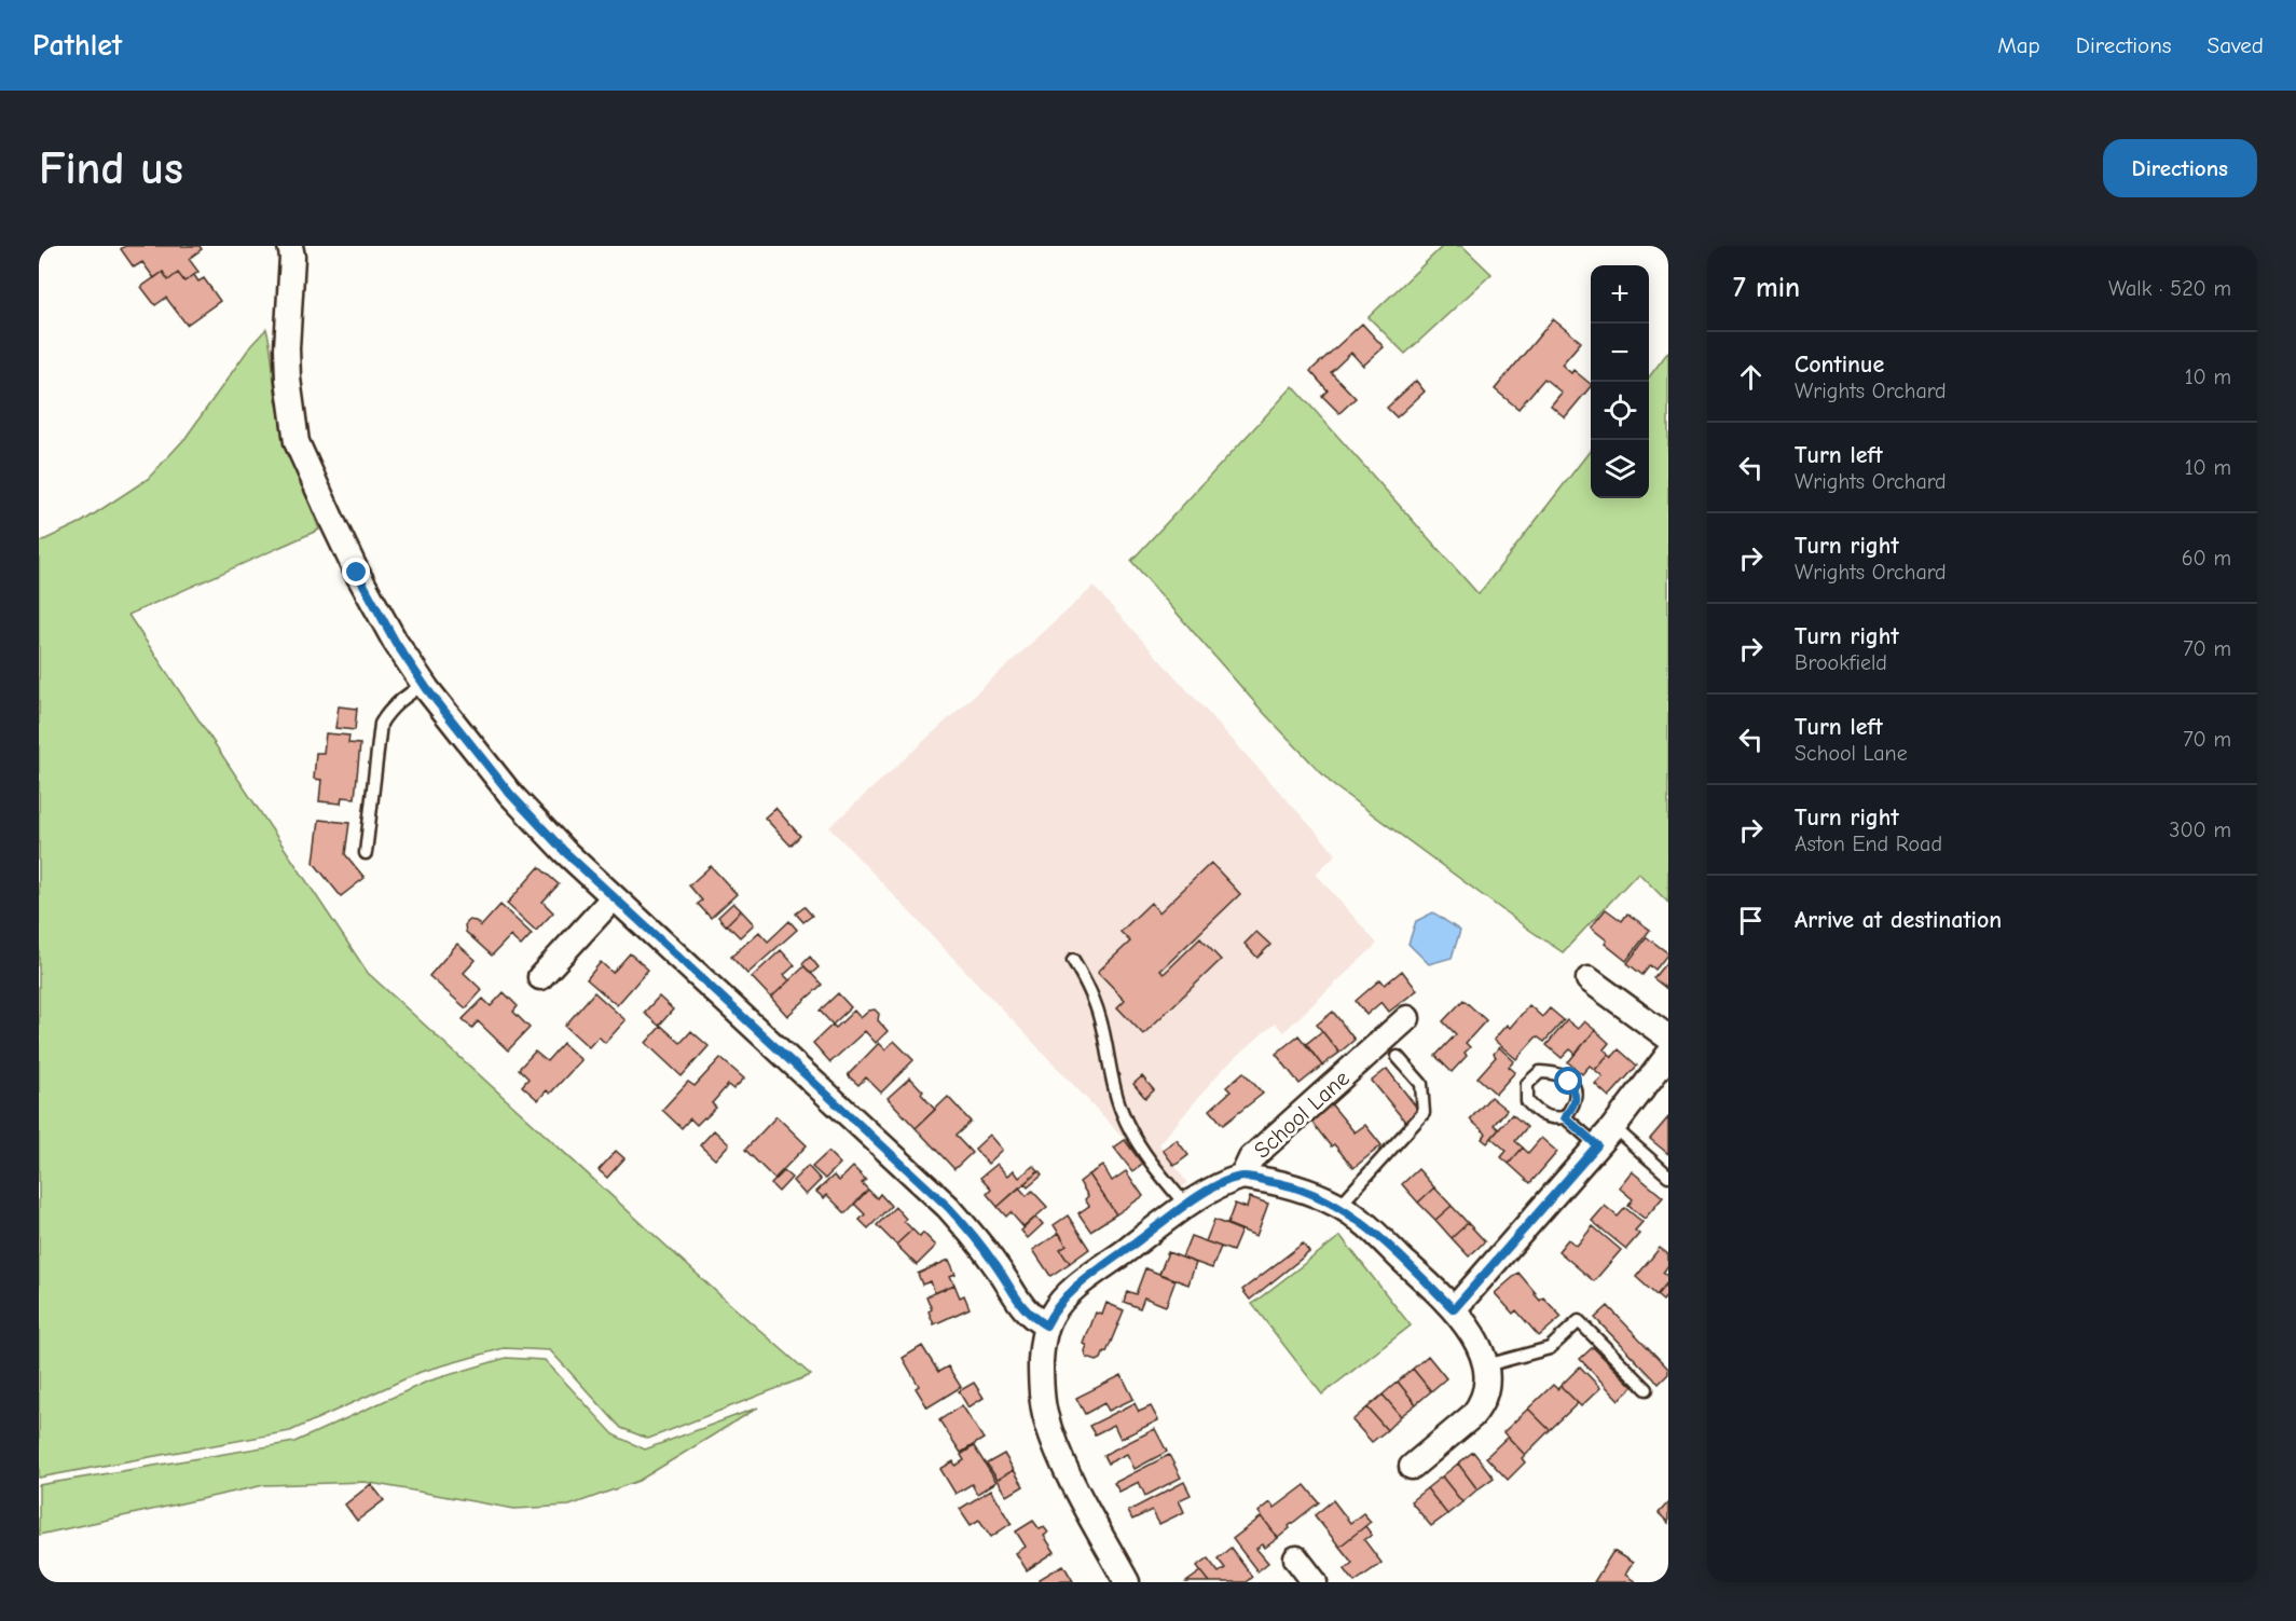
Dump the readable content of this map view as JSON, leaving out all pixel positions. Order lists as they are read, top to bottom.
{
  "streets": {
    "street": ["School Lane"]
  },
  "page": {
    "header": "Pathlet",
    "nav": ["Map", "Directions", "Saved"],
    "buttons": "Directions",
    "title": "Find us",
    "heading": ["7 min", "Walk · 520 m"],
    "map_buttons": ["+", "−"],
    "list": [
      ["Continue", "Wrights Orchard", "10 m"],
      ["Turn left", "Wrights Orchard", "10 m"],
      ["Turn right", "Wrights Orchard", "60 m"],
      ["Turn right", "Brookfield", "70 m"],
      ["Turn left", "School Lane", "70 m"],
      ["Turn right", "Aston End Road", "300 m"],
      "Arrive at destination"
    ]
  }
}
